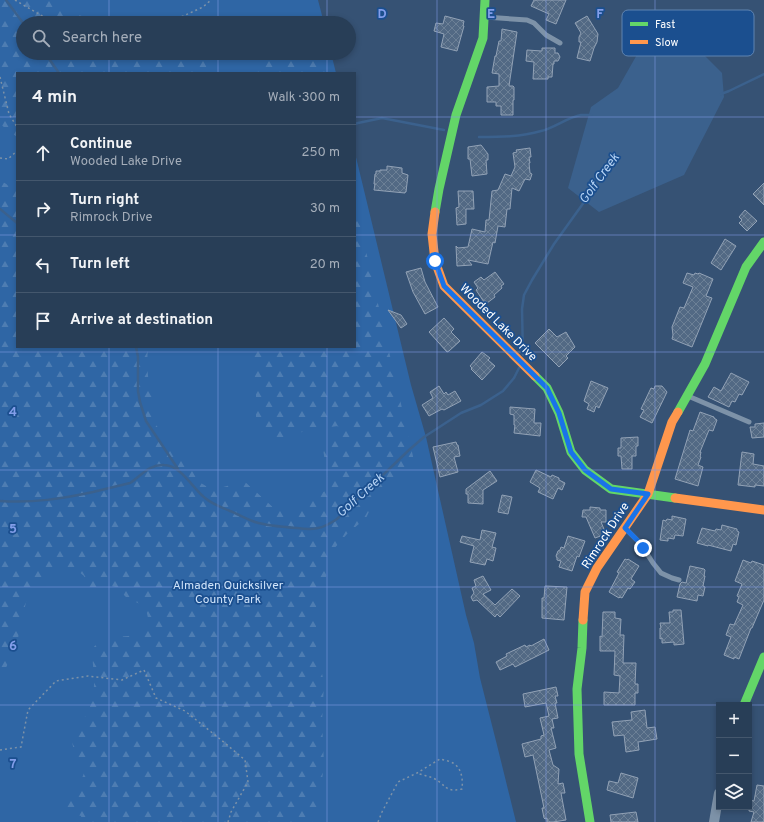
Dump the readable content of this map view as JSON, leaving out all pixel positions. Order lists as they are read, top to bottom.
{
  "streets": {
    "street": ["Wooded Lake Drive", "Rimrock Drive"]
  },
  "crossings": [
    ["Wooded Lake Drive", "Rimrock Drive"]
  ],
  "water": ["Golf Creek"],
  "parks": ["Almaden Quicksilver County Park"],
  "legend": ["Fast", "Slow"],
  "page": {
    "search": "Search here",
    "heading": ["4 min", "Walk · 300 m"],
    "list": [
      ["Continue", "Wooded Lake Drive", "250 m"],
      ["Turn right", "Rimrock Drive", "30 m"],
      ["Turn left", "20 m"],
      "Arrive at destination"
    ],
    "map_buttons": ["+", "−"]
  },
  "grid": {
    "columns": ["D", "E", "F"],
    "rows": [
      "4",
      "5",
      "6",
      "7"
    ]
  }
}
